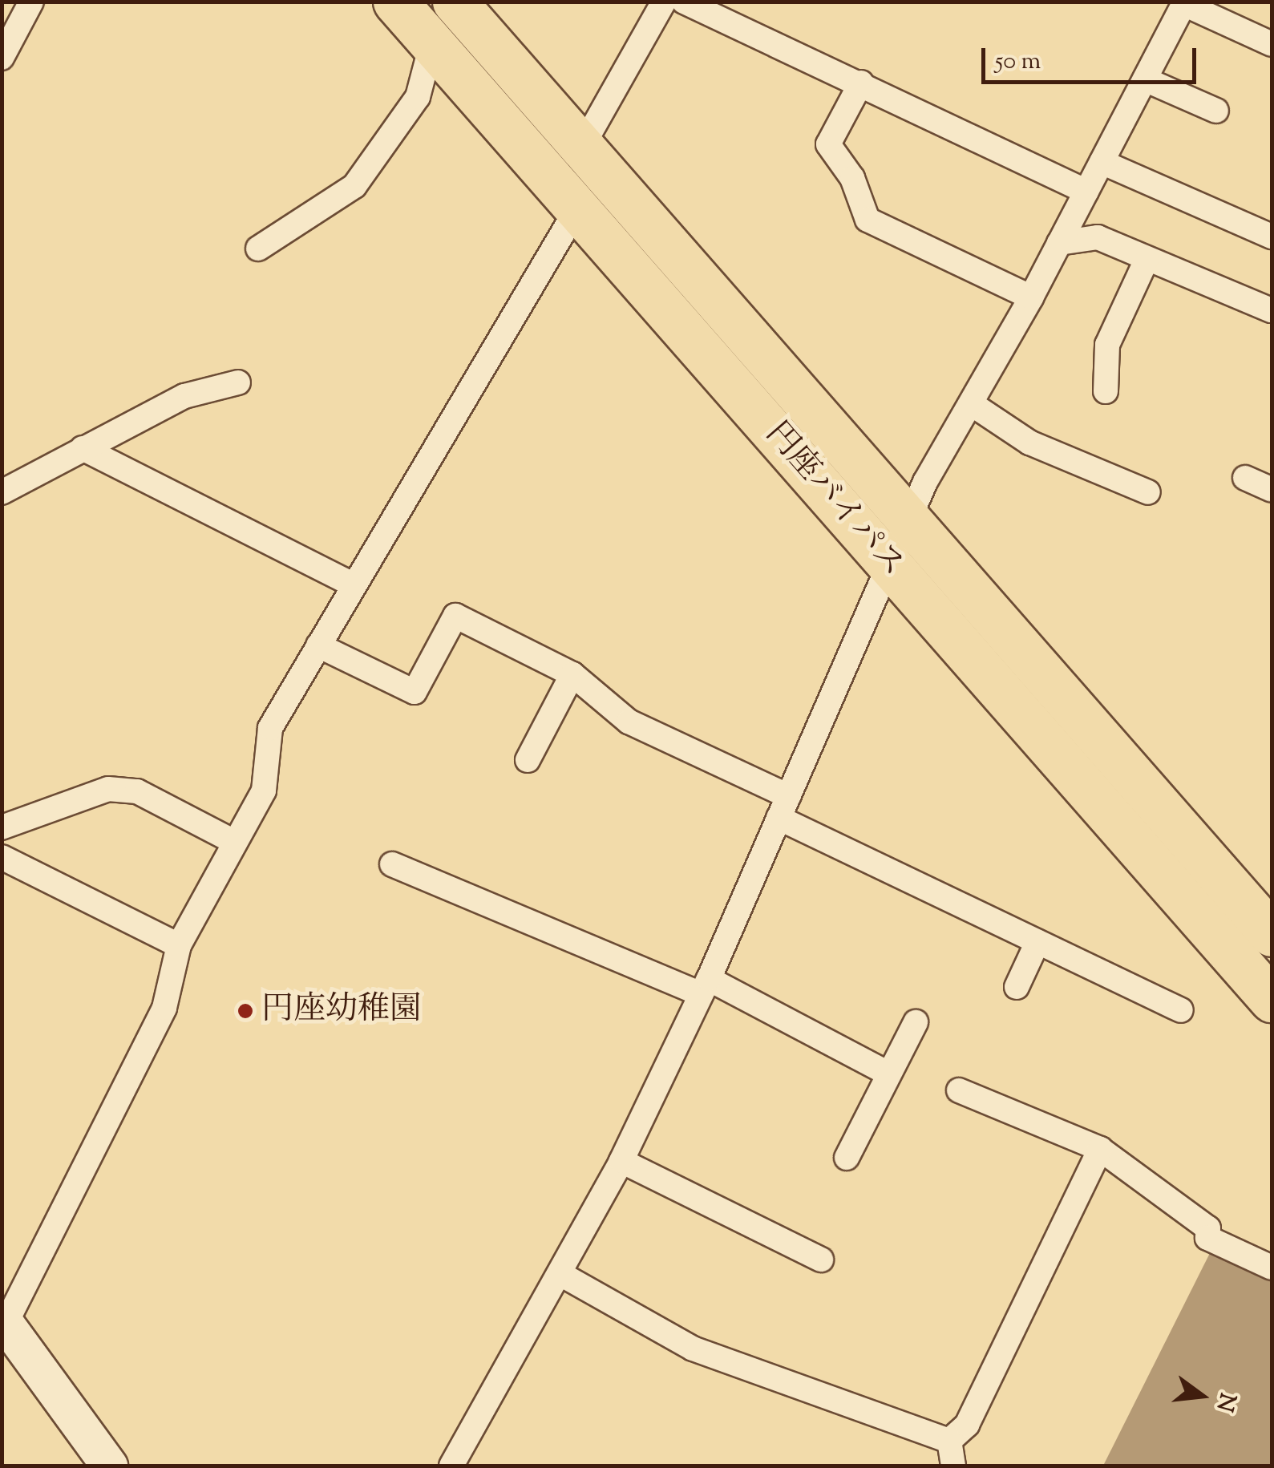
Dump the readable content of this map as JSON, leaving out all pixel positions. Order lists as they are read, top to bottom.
{
  "streets": {
    "highway": ["円座バイパス"]
  },
  "places": ["円座幼稚園"],
  "scale_bar": "50 m",
  "north": "right"
}
